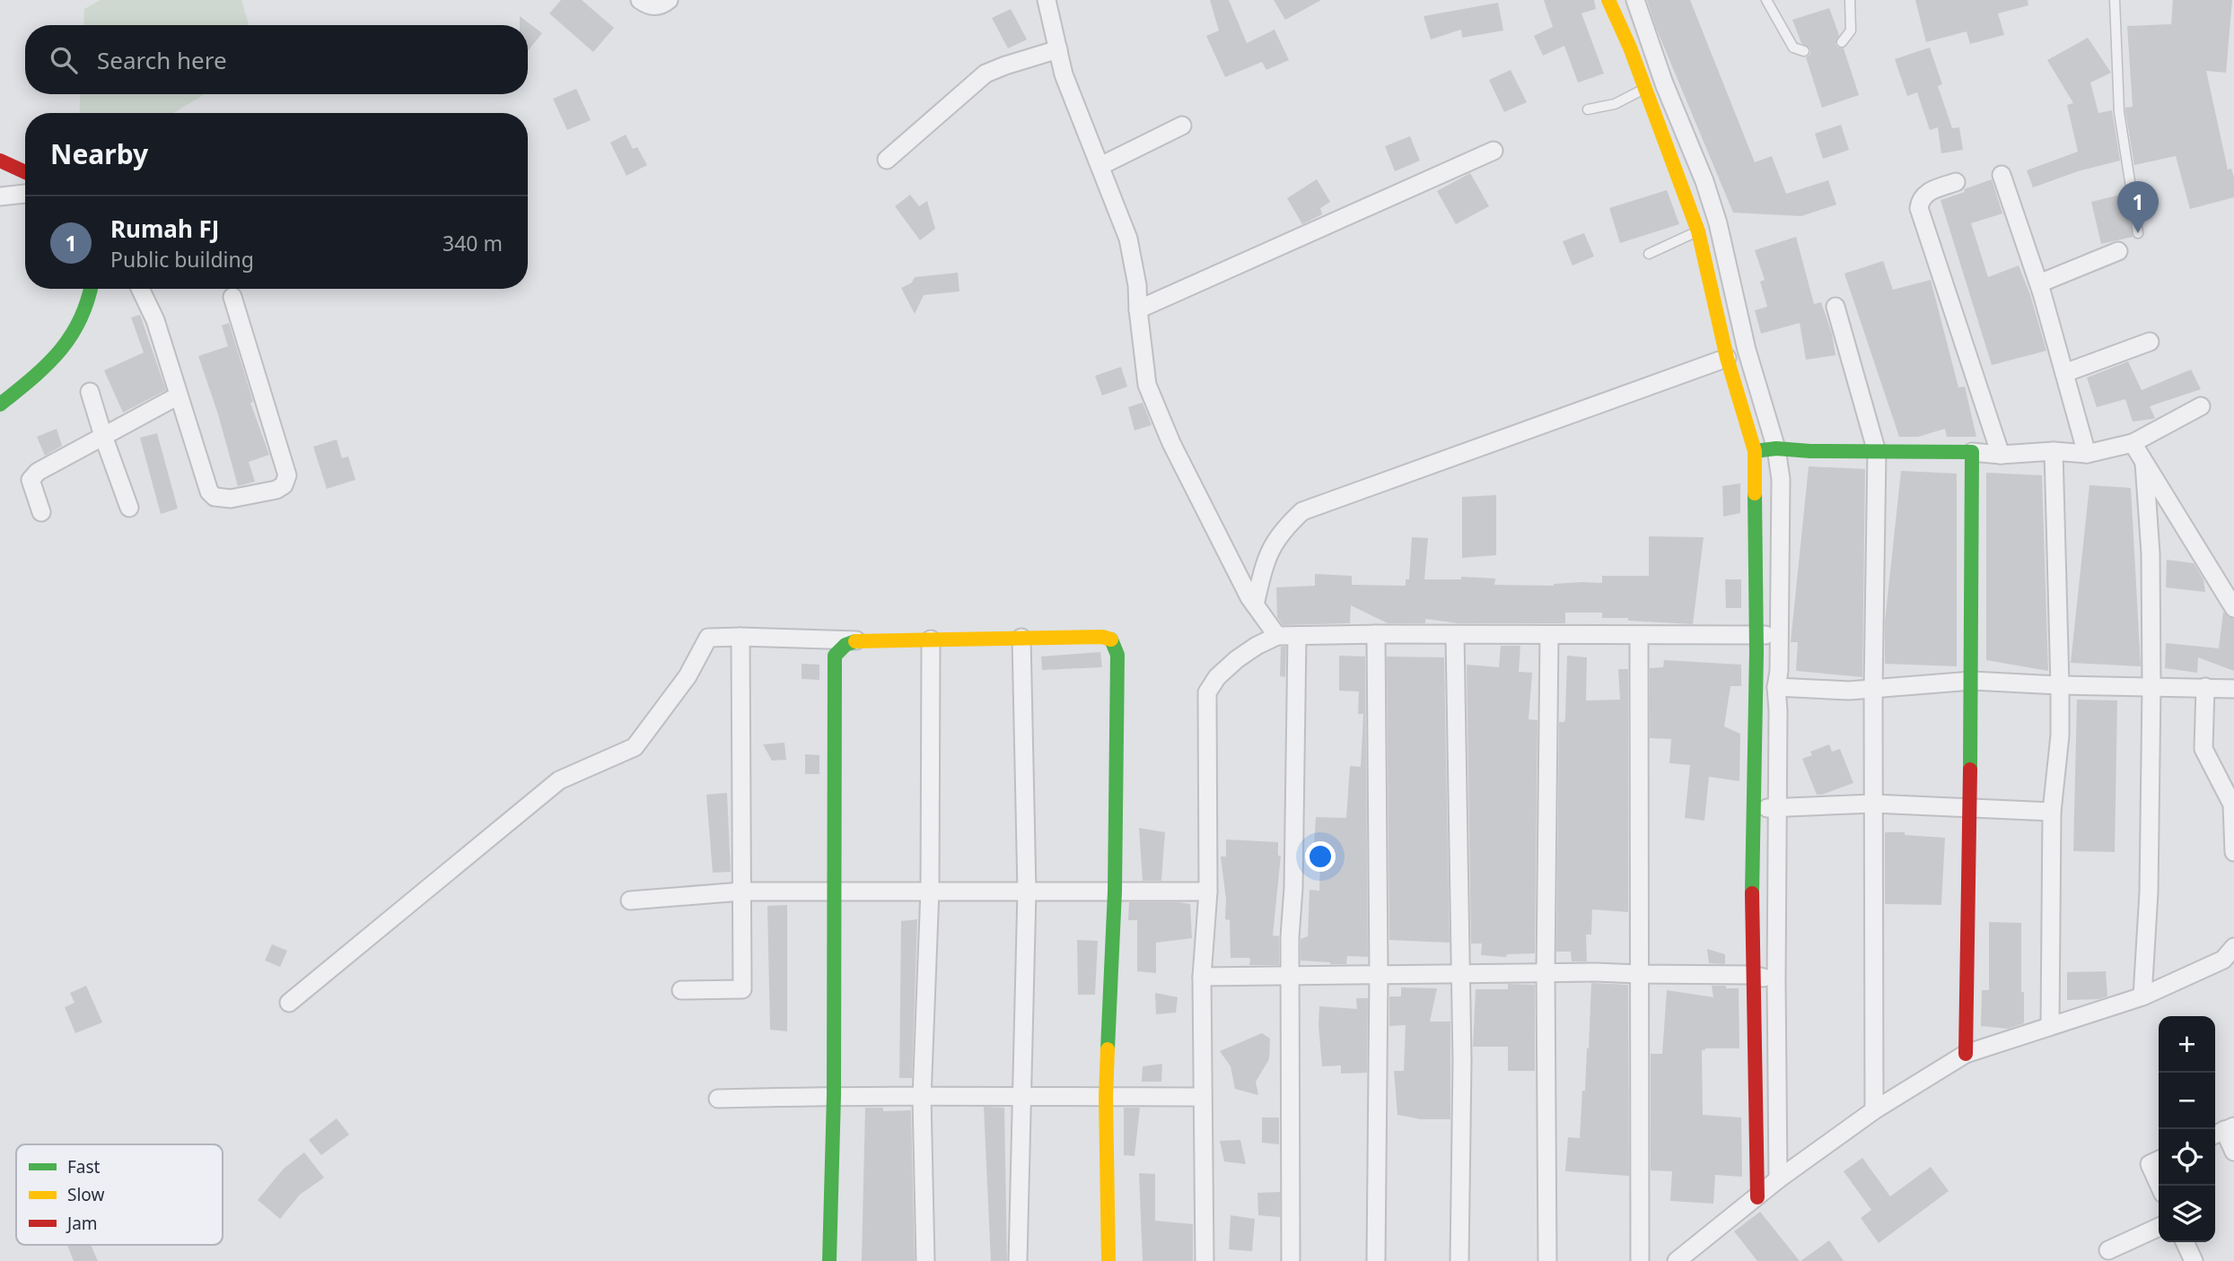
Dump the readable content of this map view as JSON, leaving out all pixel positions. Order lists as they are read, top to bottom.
{
  "legend": ["Fast", "Slow", "Jam"],
  "page": {
    "search": "Search here",
    "heading": "Nearby",
    "pins": "1",
    "list": [
      {
        "mark": "1",
        "name": "Rumah FJ",
        "note": "Public building",
        "value": "340 m"
      }
    ],
    "map_buttons": ["+", "−"]
  }
}
